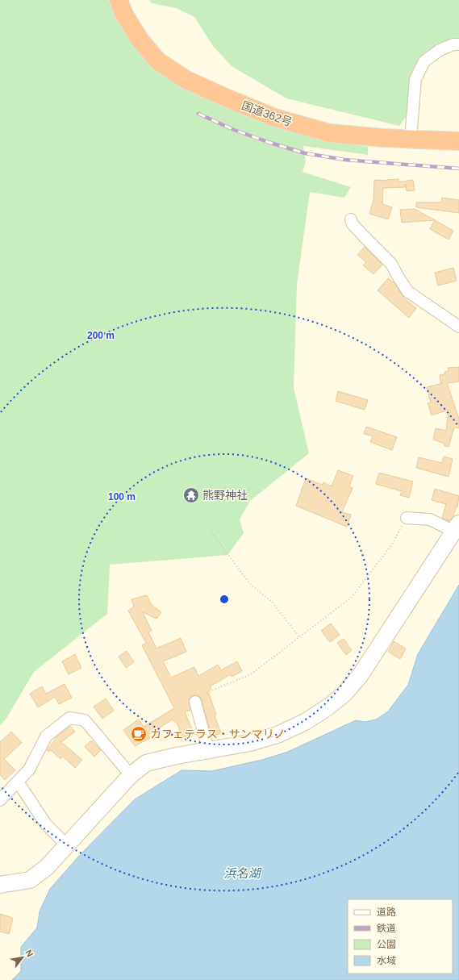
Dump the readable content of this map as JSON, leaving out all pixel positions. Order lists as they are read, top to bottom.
{
  "streets": {
    "highway": ["国道362号"]
  },
  "water": ["浜名湖"],
  "places": {
    "temple": ["熊野神社"],
    "cafe": ["カフェテラス・サンマリノ"]
  },
  "legend": [
    "道路",
    "鉄道",
    "公園",
    "水域"
  ],
  "north": "top right",
  "rings": ["200 m", "100 m"]
}
